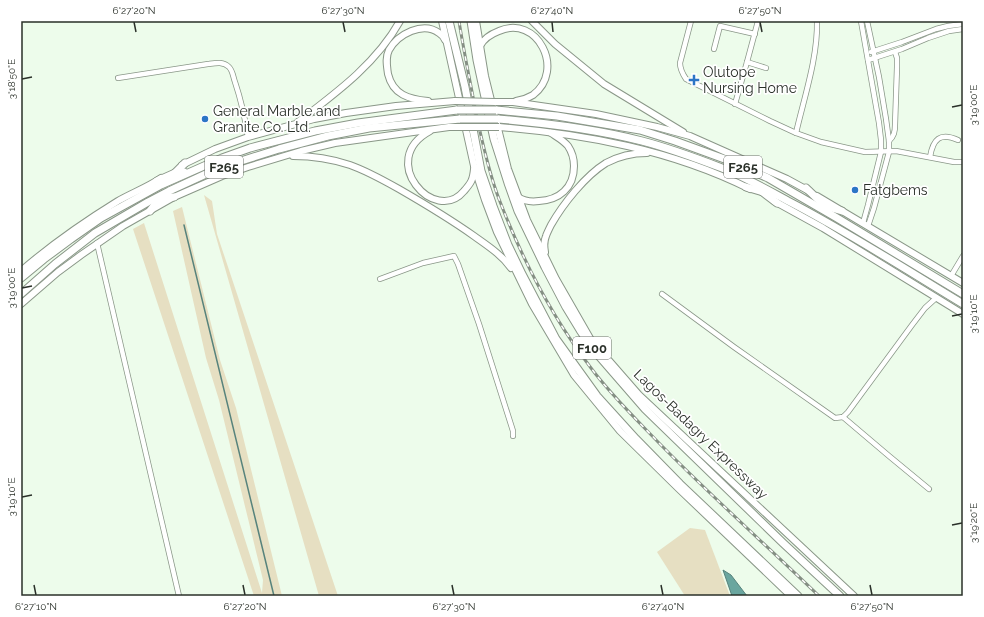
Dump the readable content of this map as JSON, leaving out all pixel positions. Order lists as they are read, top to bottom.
{
  "streets": {
    "highway": ["F265", "F100", "Lagos-Badagry Expressway"]
  },
  "places": {
    "health": ["Olutope Nursing Home"],
    "other": ["General Marble and Granite Co. Ltd.", "Fatgbems"]
  },
  "coordinates": [
    "6°27'20\"N",
    "6°27'30\"N",
    "6°27'40\"N",
    "6°27'50\"N",
    "3°18'50\"E",
    "3°19'00\"E",
    "3°19'10\"E",
    "3°19'20\"E",
    "6°27'10\"N"
  ]
}
